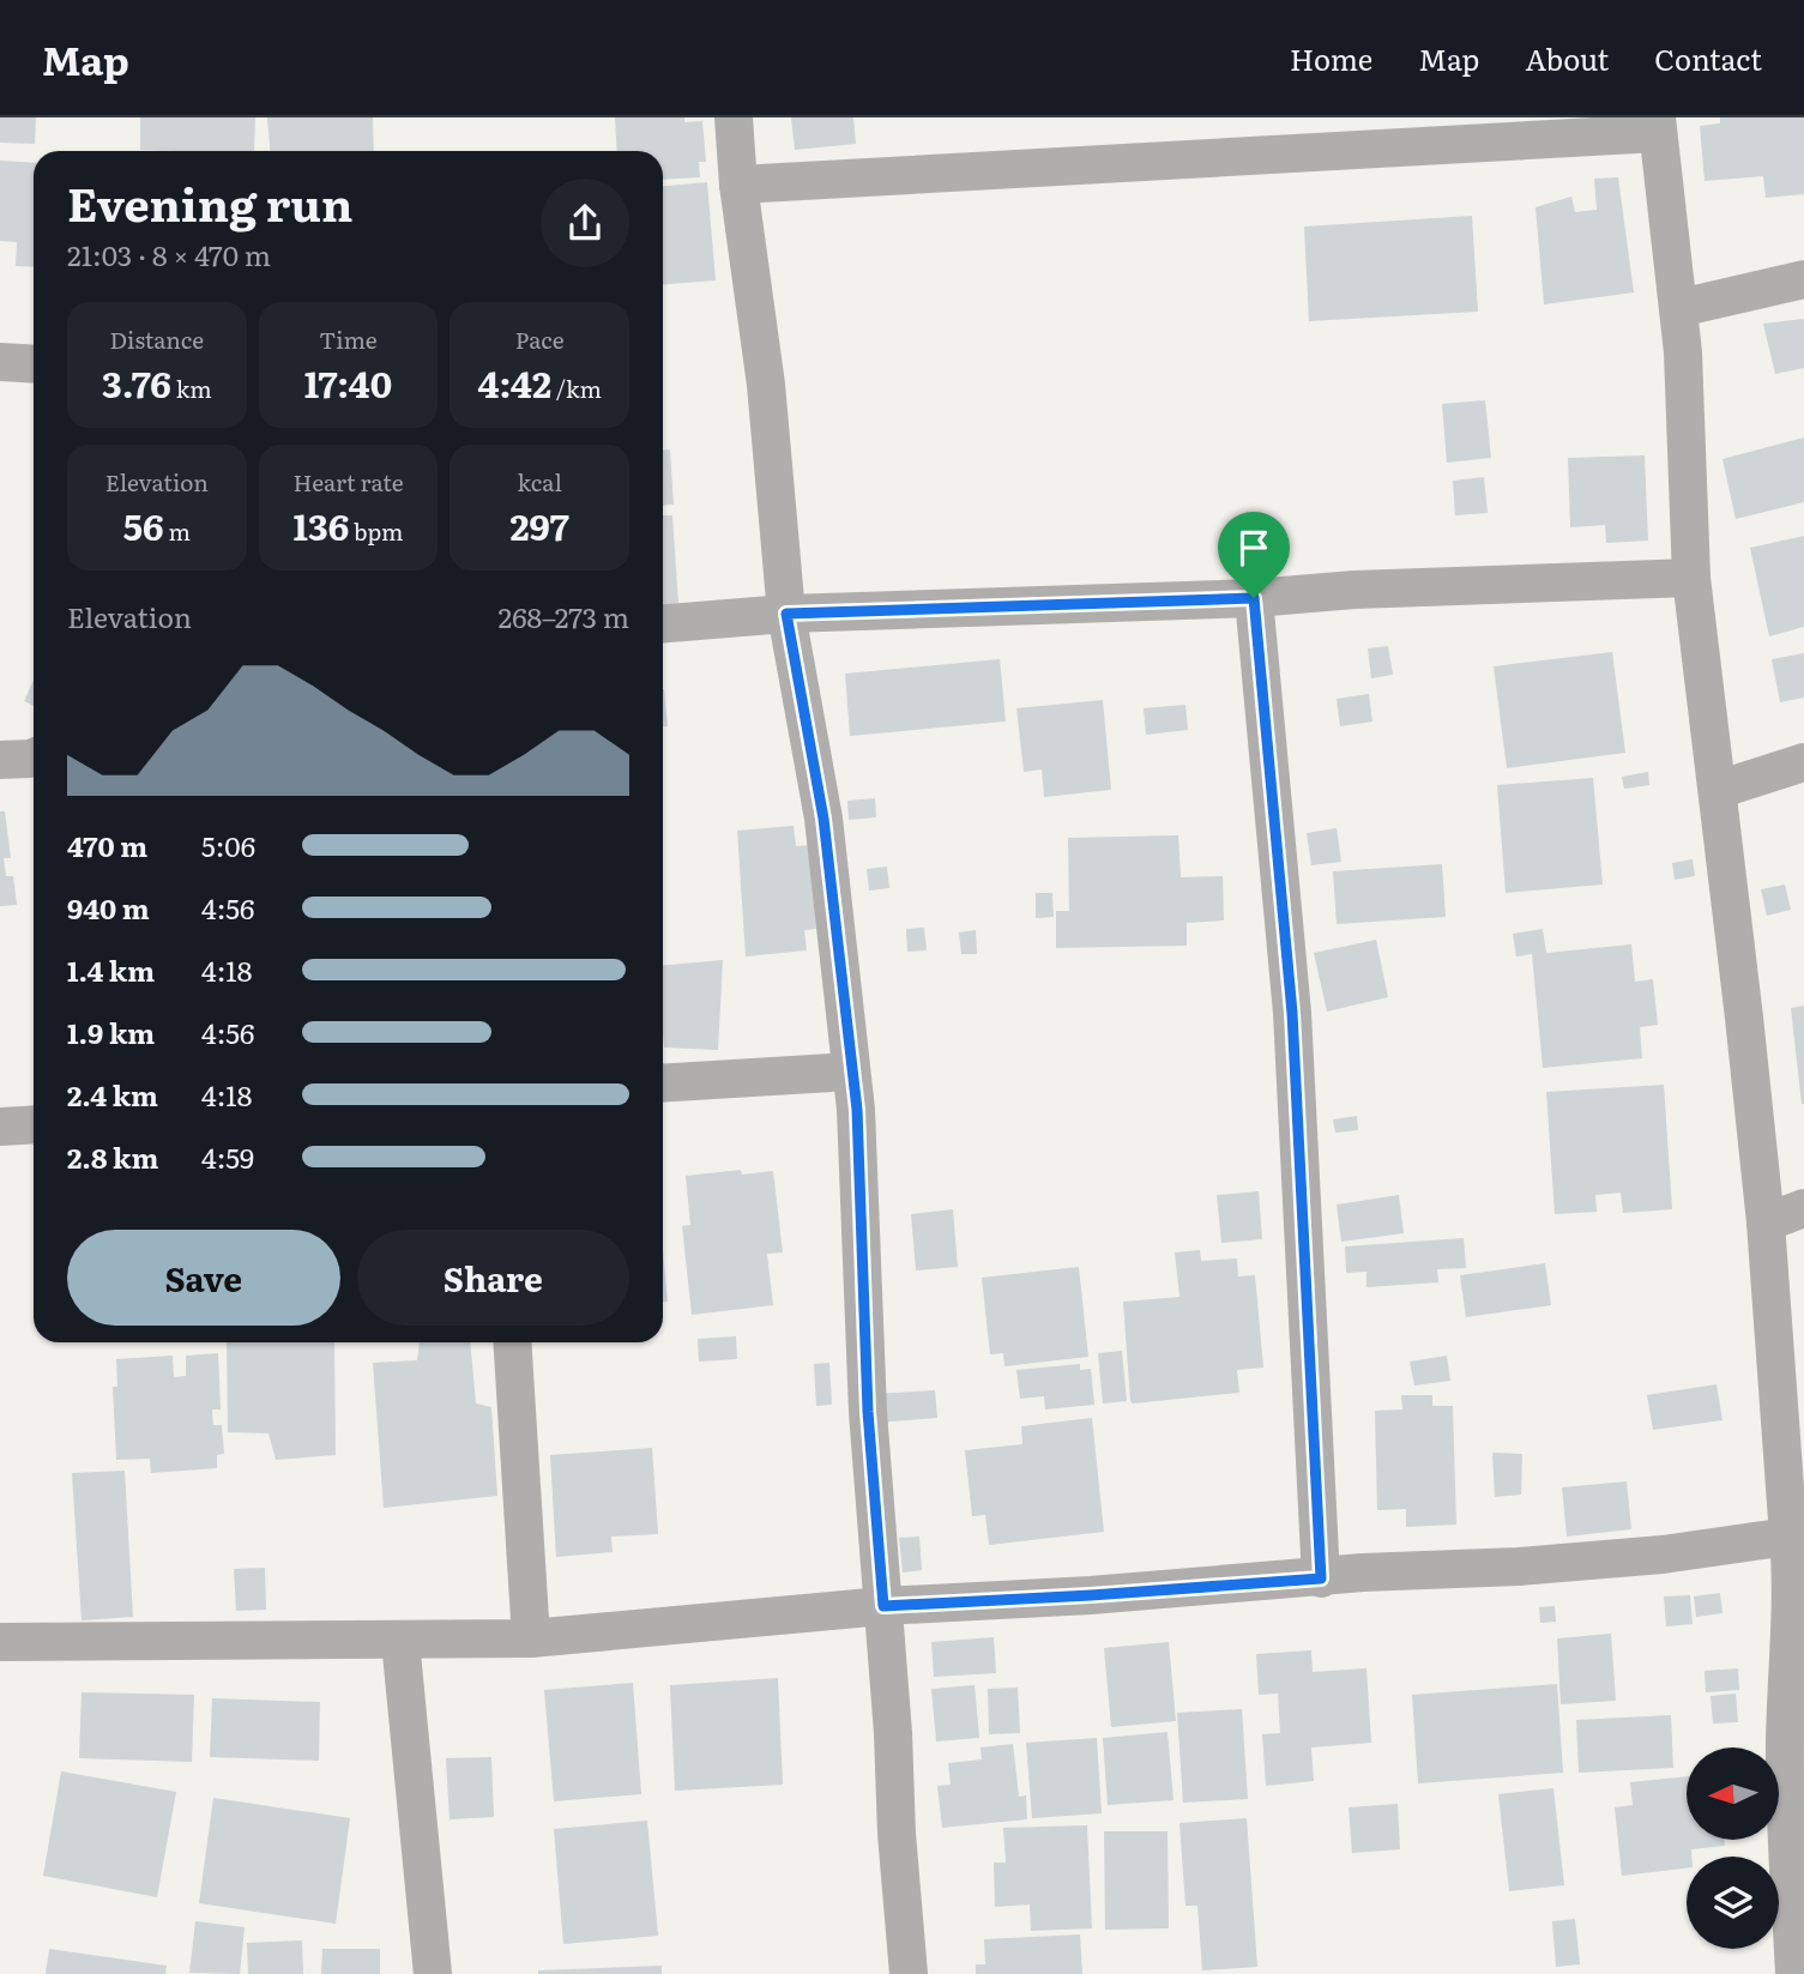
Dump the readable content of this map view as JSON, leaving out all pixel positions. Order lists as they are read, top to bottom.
{
  "north": "left",
  "page": {
    "header": "Map",
    "nav": [
      "Home",
      "Map",
      "About",
      "Contact"
    ],
    "heading": ["Evening run", "21:03 · 8 × 470 m"],
    "stats": [
      ["Distance", "3.76 km"],
      ["Time", "17:40"],
      ["Pace", "4:42 /km"],
      ["Elevation", "56 m"],
      ["Heart rate", "136 bpm"],
      ["kcal", "297"]
    ],
    "chart": ["Elevation", "268–273 m"],
    "list": [
      {
        "name": "470 m",
        "note": "5:06"
      },
      {
        "name": "940 m",
        "note": "4:56"
      },
      {
        "name": "1.4 km",
        "note": "4:18"
      },
      {
        "name": "1.9 km",
        "note": "4:56"
      },
      {
        "name": "2.4 km",
        "note": "4:18"
      },
      {
        "name": "2.8 km",
        "note": "4:59"
      }
    ],
    "buttons": ["Save", "Share"]
  }
}
